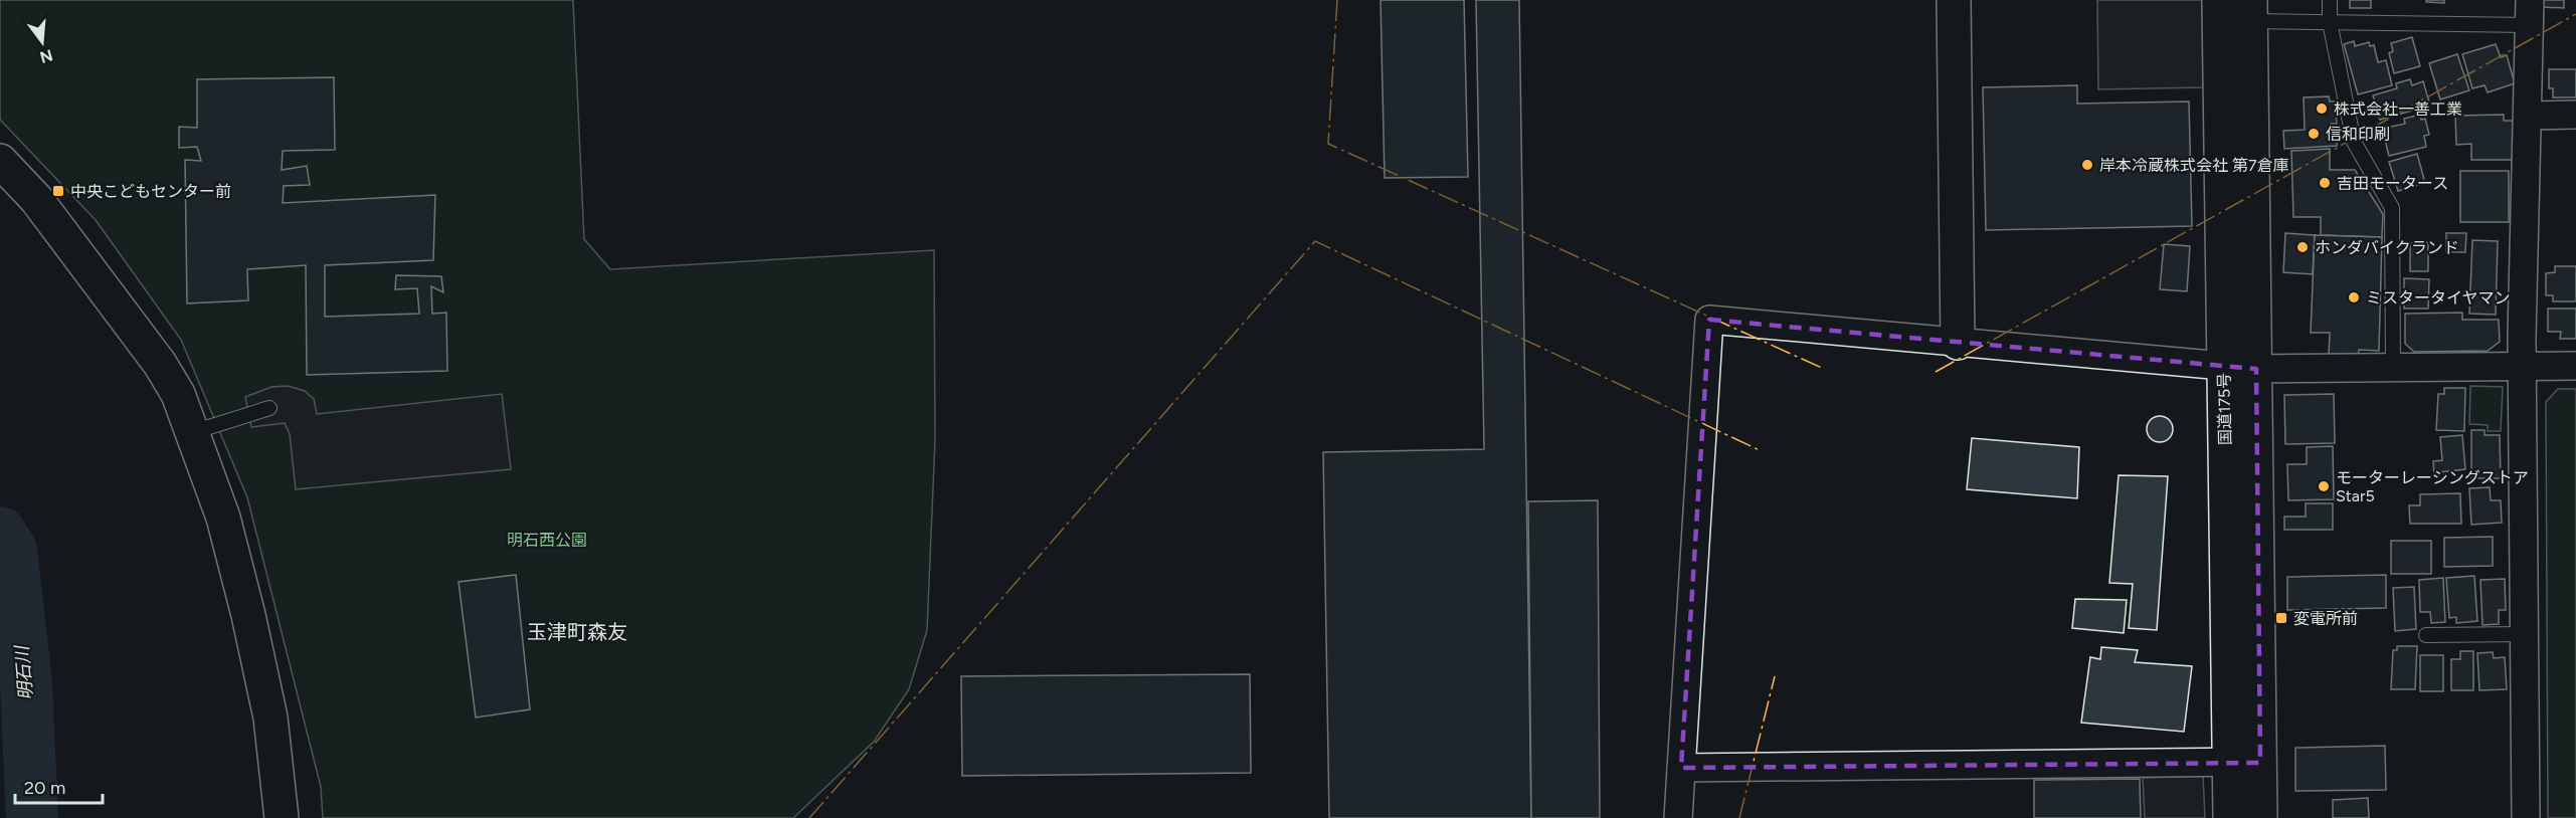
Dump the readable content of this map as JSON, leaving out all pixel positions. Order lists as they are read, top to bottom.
{
  "streets": {
    "main road": ["国道175号"]
  },
  "districts": ["玉津町森友"],
  "water": ["明石川"],
  "parks": ["明石西公園"],
  "places": {
    "other": [
      "株式会社一善工業",
      "信和印刷",
      "岸本冷蔵株式会社 第7倉庫",
      "吉田モータース",
      "ホンダバイクランド",
      "ミスタータイヤマン",
      "モーターレーシングストア Star5"
    ],
    "transit": ["中央こどもセンター前", "変電所前"]
  },
  "scale_bar": "20 m",
  "north": "bottom"
}
